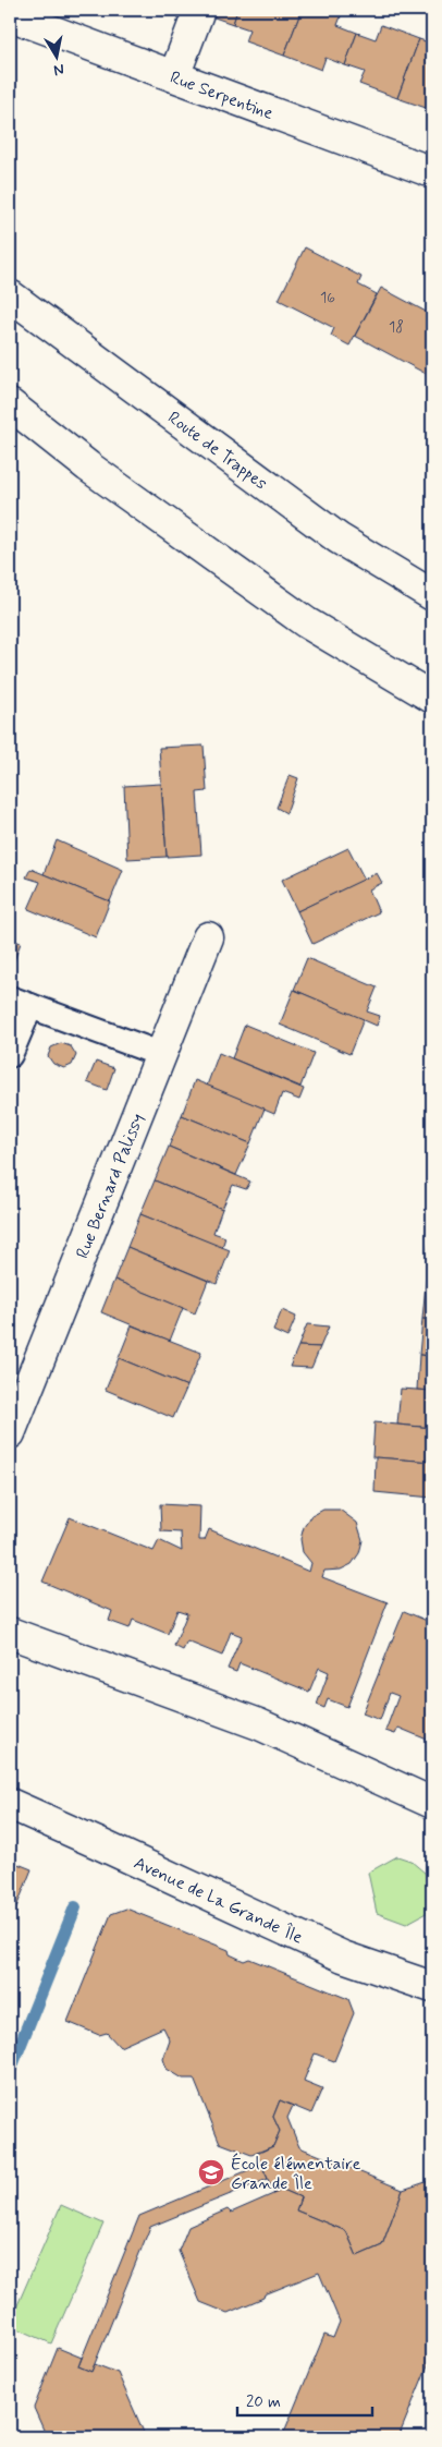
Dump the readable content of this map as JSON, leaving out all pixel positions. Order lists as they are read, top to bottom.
{
  "streets": {
    "street": [
      "Rue Serpentine",
      "Route de Trappes",
      "Rue Bernard Palissy",
      "Avenue de La Grande Île"
    ]
  },
  "places": {
    "school or university": ["École élémentaire Grande Île"]
  },
  "house_numbers": ["16", "18"],
  "scale_bar": "20 m",
  "north": "bottom"
}
